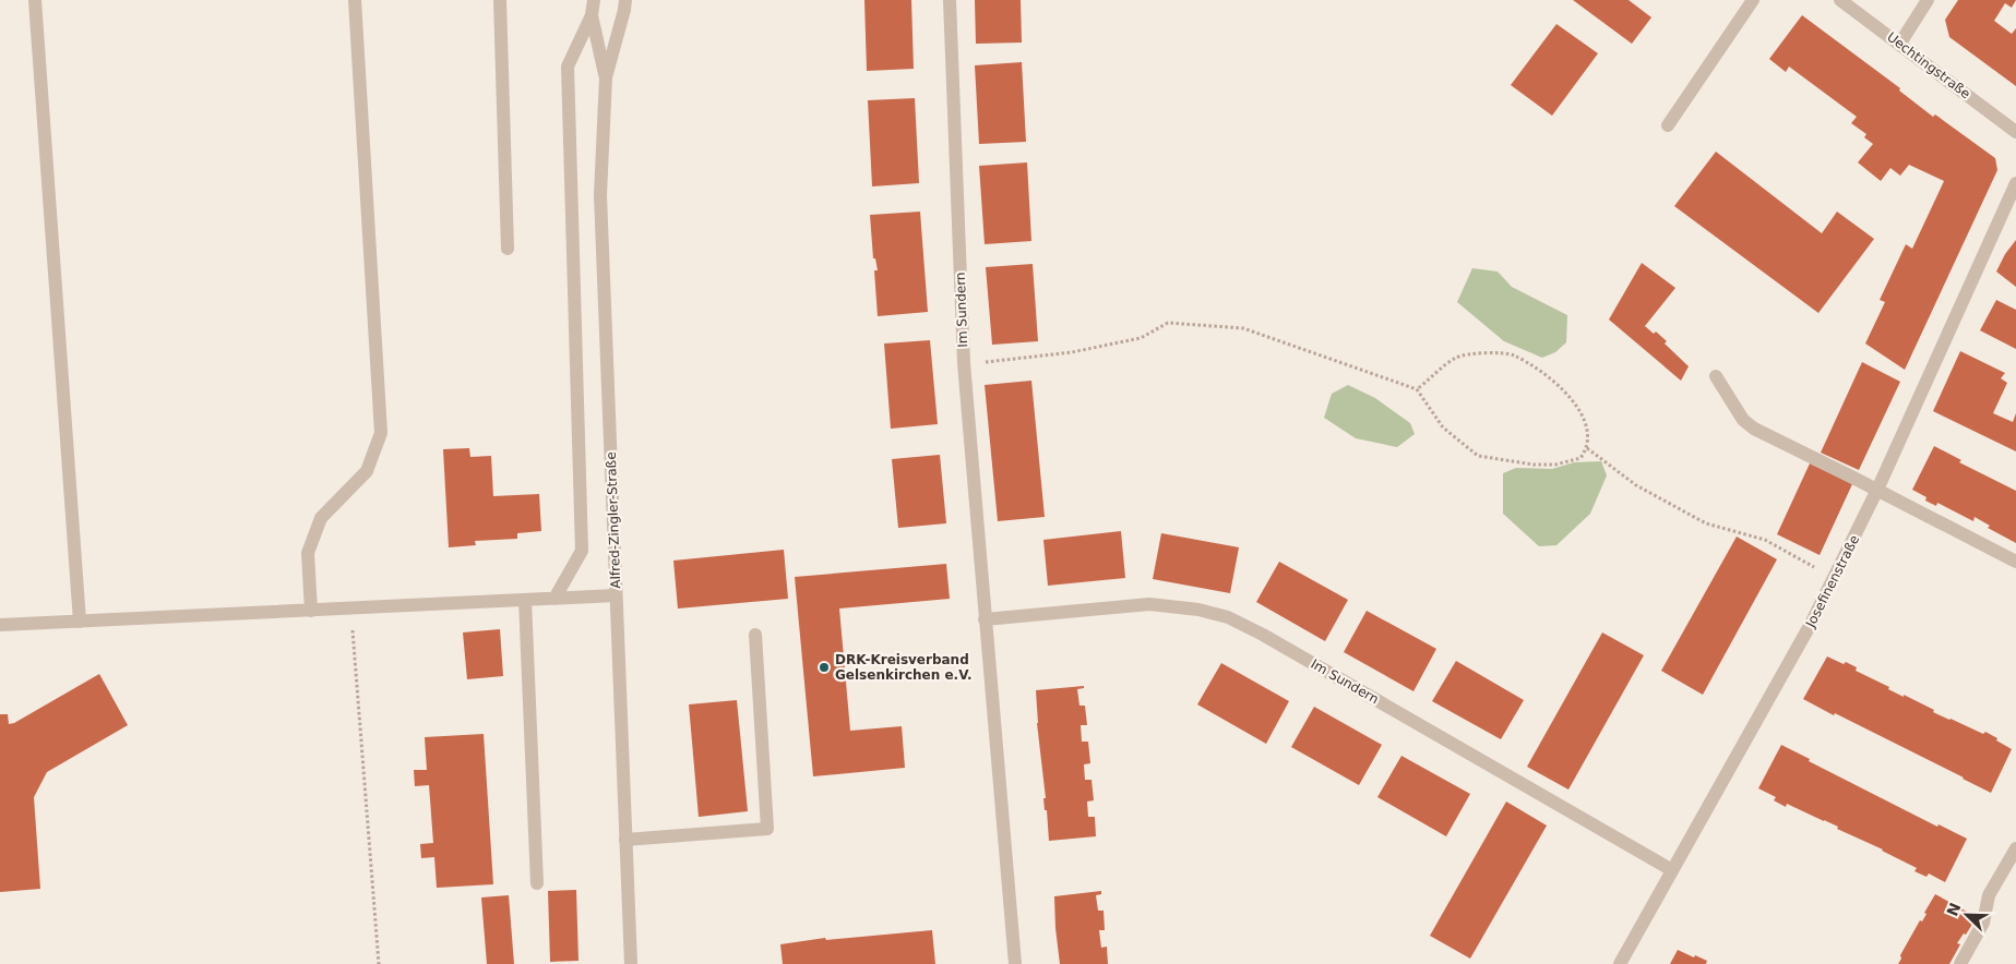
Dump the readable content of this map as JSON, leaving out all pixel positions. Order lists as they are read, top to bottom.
{
  "streets": {
    "street": [
      "Uechtingstraße",
      "Im Sundern",
      "Alfred-Zingler-Straße",
      "Josefinenstraße"
    ]
  },
  "crossings": [
    ["Im Sundern", "Josefinenstraße"]
  ],
  "places": ["DRK-Kreisverband Gelsenkirchen e.V."],
  "north": "top left"
}
